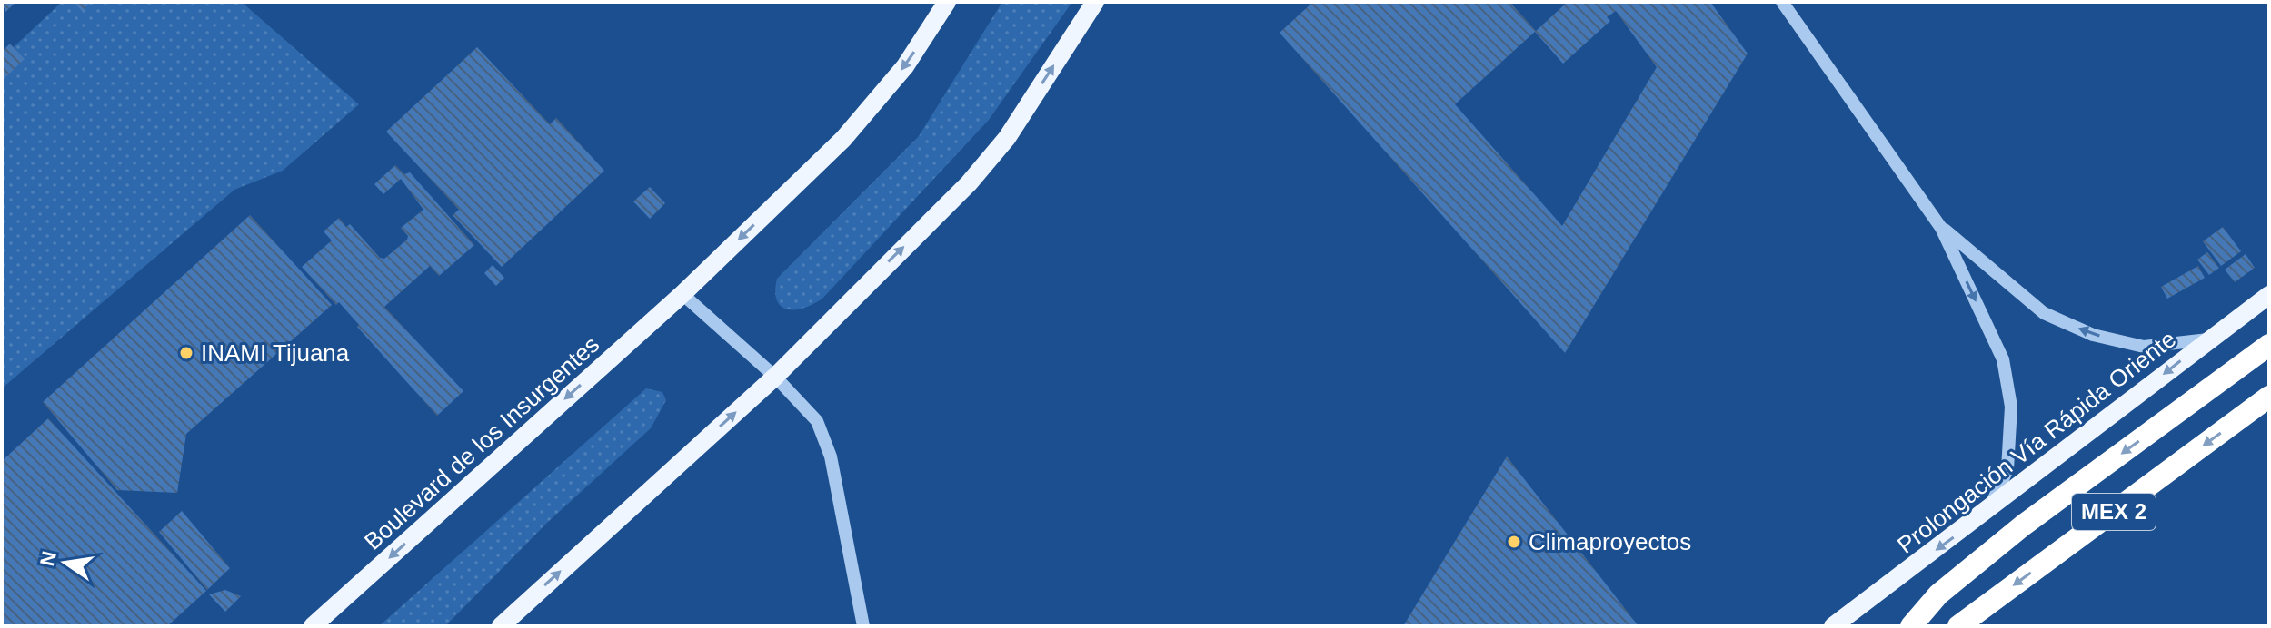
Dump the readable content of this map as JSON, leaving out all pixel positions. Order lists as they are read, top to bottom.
{
  "streets": {
    "highway": ["MEX 2"],
    "main road": ["Prolongación Vía Rápida Oriente", "Boulevard de los Insurgentes"]
  },
  "one_way": ["Prolongación Vía Rápida Oriente"],
  "places": ["INAMI Tijuana", "Climaproyectos"],
  "north": "left"
}
